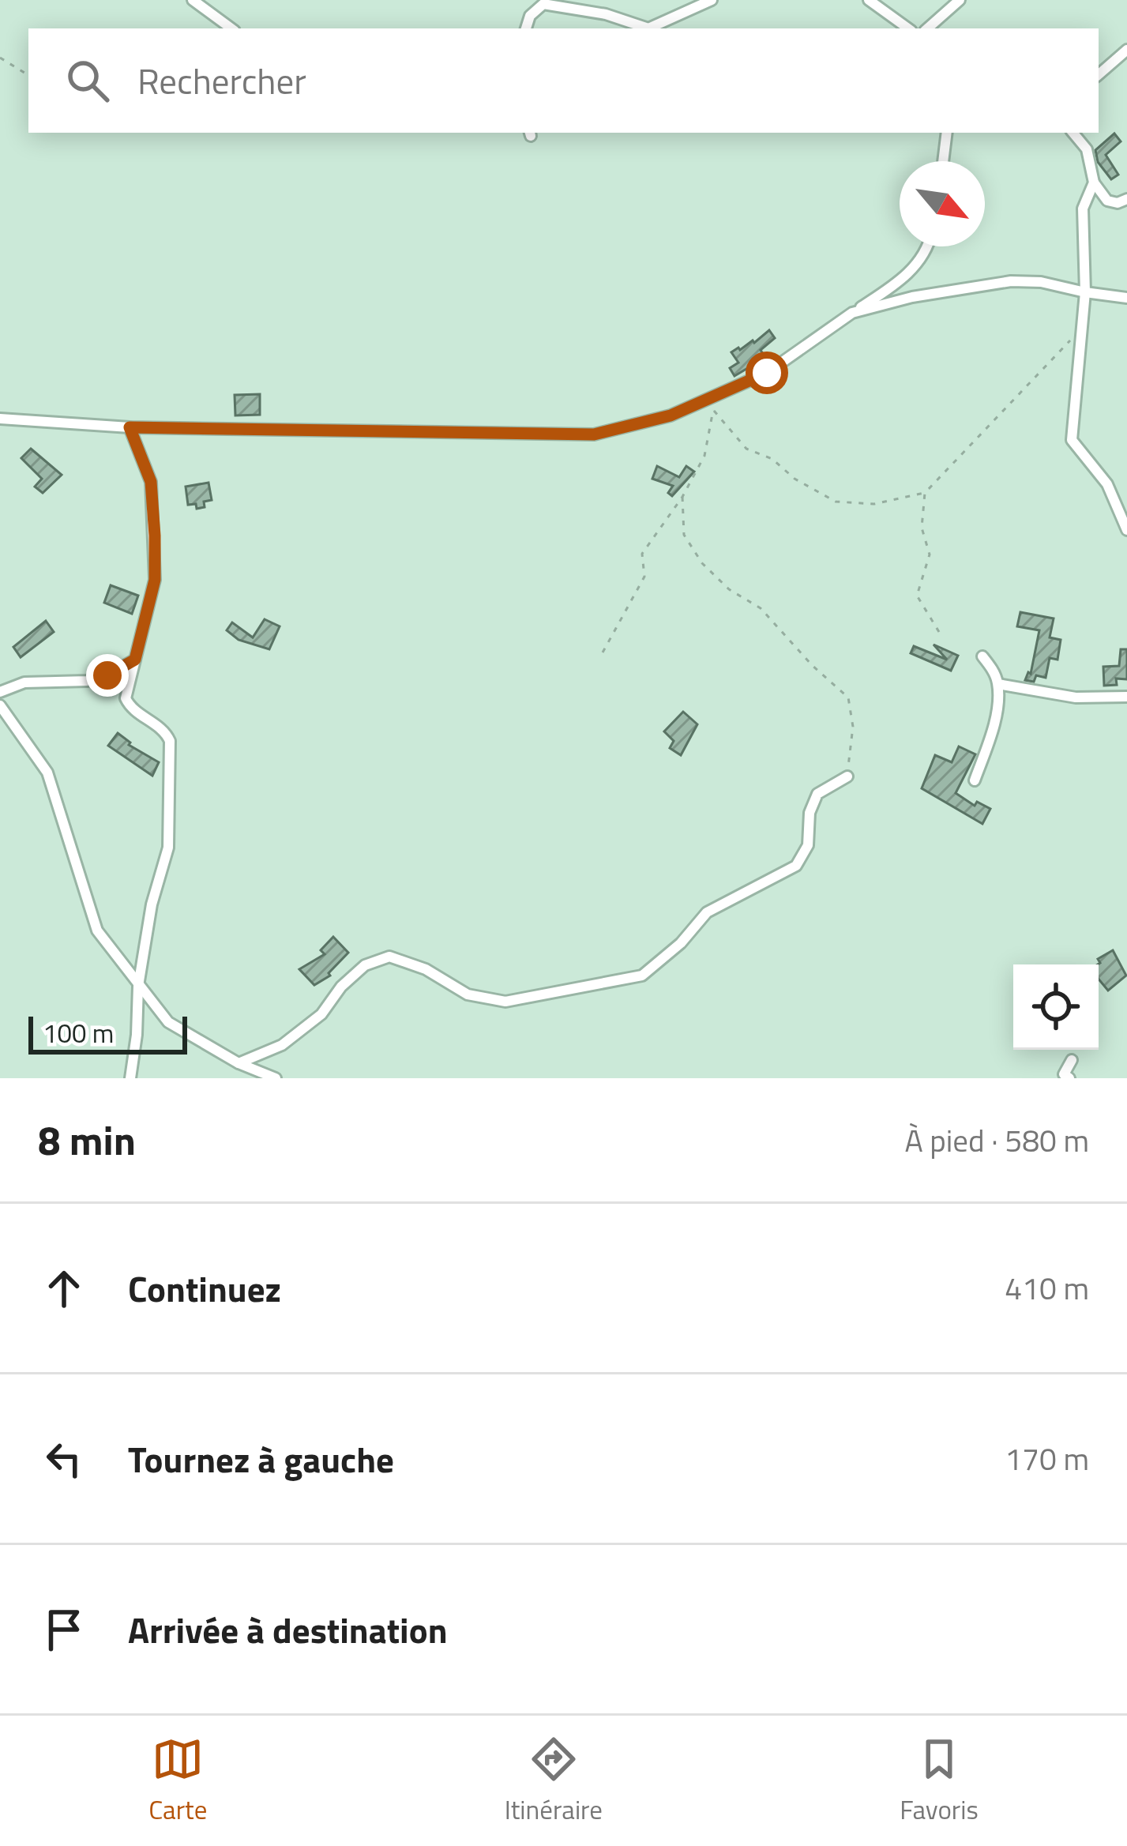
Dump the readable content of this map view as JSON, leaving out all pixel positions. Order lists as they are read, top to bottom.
{
  "scale_bar": "100 m",
  "north": "bottom right",
  "page": {
    "search": "Rechercher",
    "scale": "100 m",
    "heading": ["8 min", "À pied · 580 m"],
    "list": [
      ["Continuez", "410 m"],
      ["Tournez à gauche", "170 m"],
      "Arrivée à destination"
    ],
    "nav": ["Carte", "Itinéraire", "Favoris"]
  }
}
